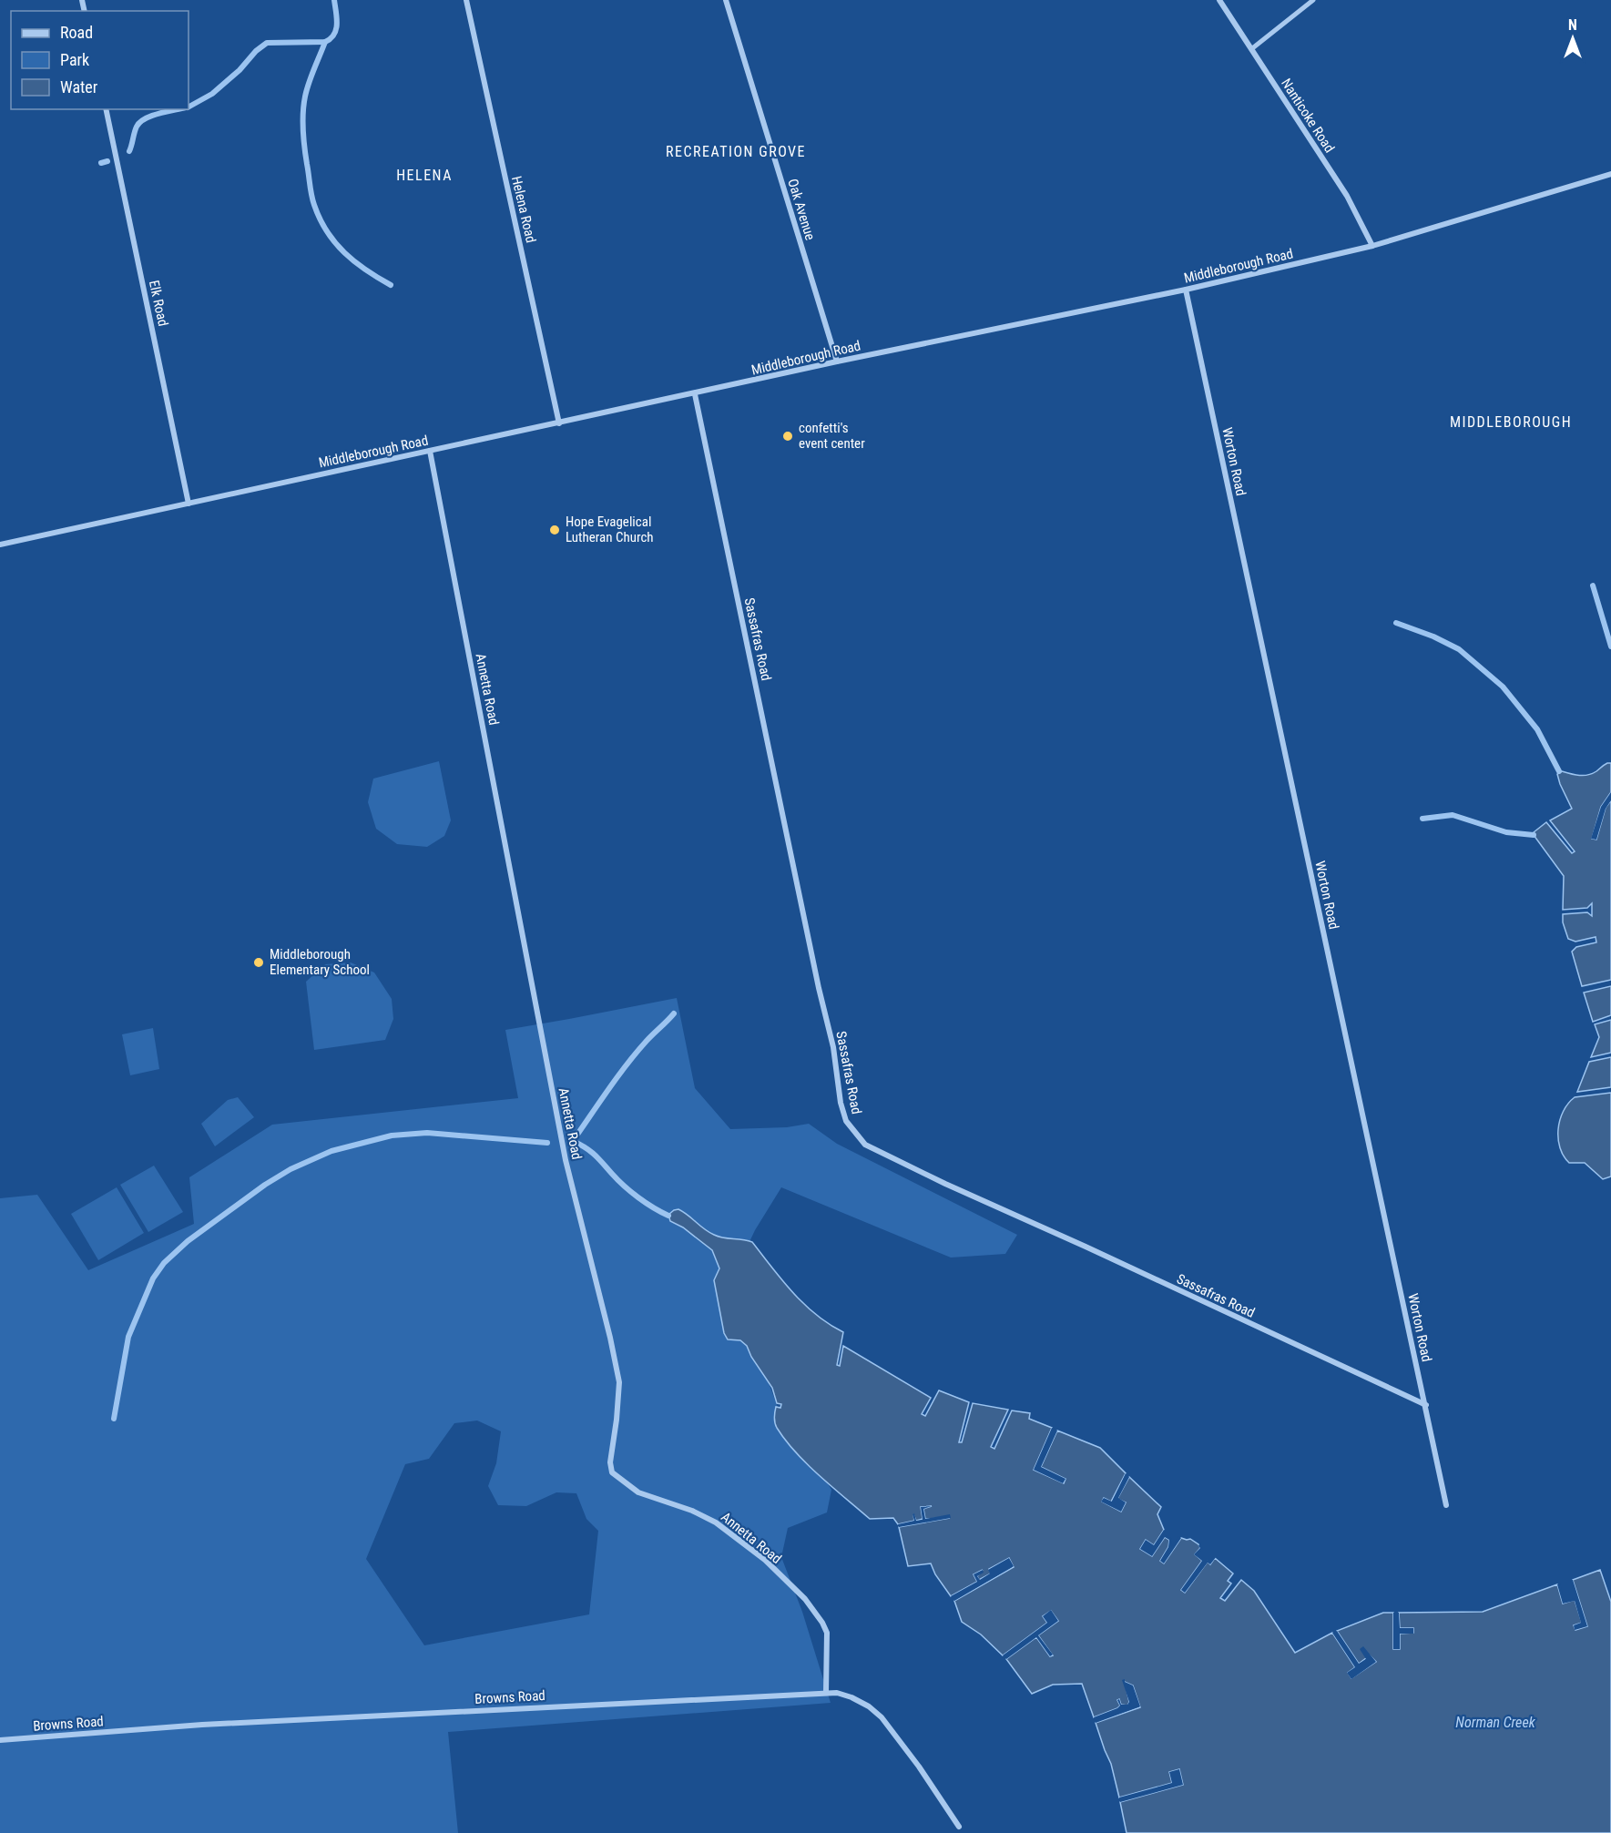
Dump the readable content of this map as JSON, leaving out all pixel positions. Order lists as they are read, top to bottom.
{
  "streets": {
    "street": [
      "Nanticoke Road",
      "Helena Road",
      "Oak Avenue",
      "Middleborough Road",
      "Elk Road",
      "Worton Road",
      "Sassafras Road",
      "Annetta Road",
      "Browns Road"
    ]
  },
  "crossings": [
    ["Nanticoke Road", "Middleborough Road"],
    ["Helena Road", "Middleborough Road"],
    ["Oak Avenue", "Middleborough Road"],
    ["Middleborough Road", "Elk Road"],
    ["Middleborough Road", "Worton Road"],
    ["Middleborough Road", "Sassafras Road"],
    ["Middleborough Road", "Annetta Road"],
    ["Worton Road", "Sassafras Road"],
    ["Annetta Road", "Browns Road"]
  ],
  "districts": ["RECREATION GROVE", "HELENA", "MIDDLEBOROUGH"],
  "water": ["Norman Creek"],
  "places": ["confetti's event center", "Hope Evagelical Lutheran Church", "Middleborough Elementary School"],
  "legend": ["Road", "Park", "Water"],
  "north": "top"
}
